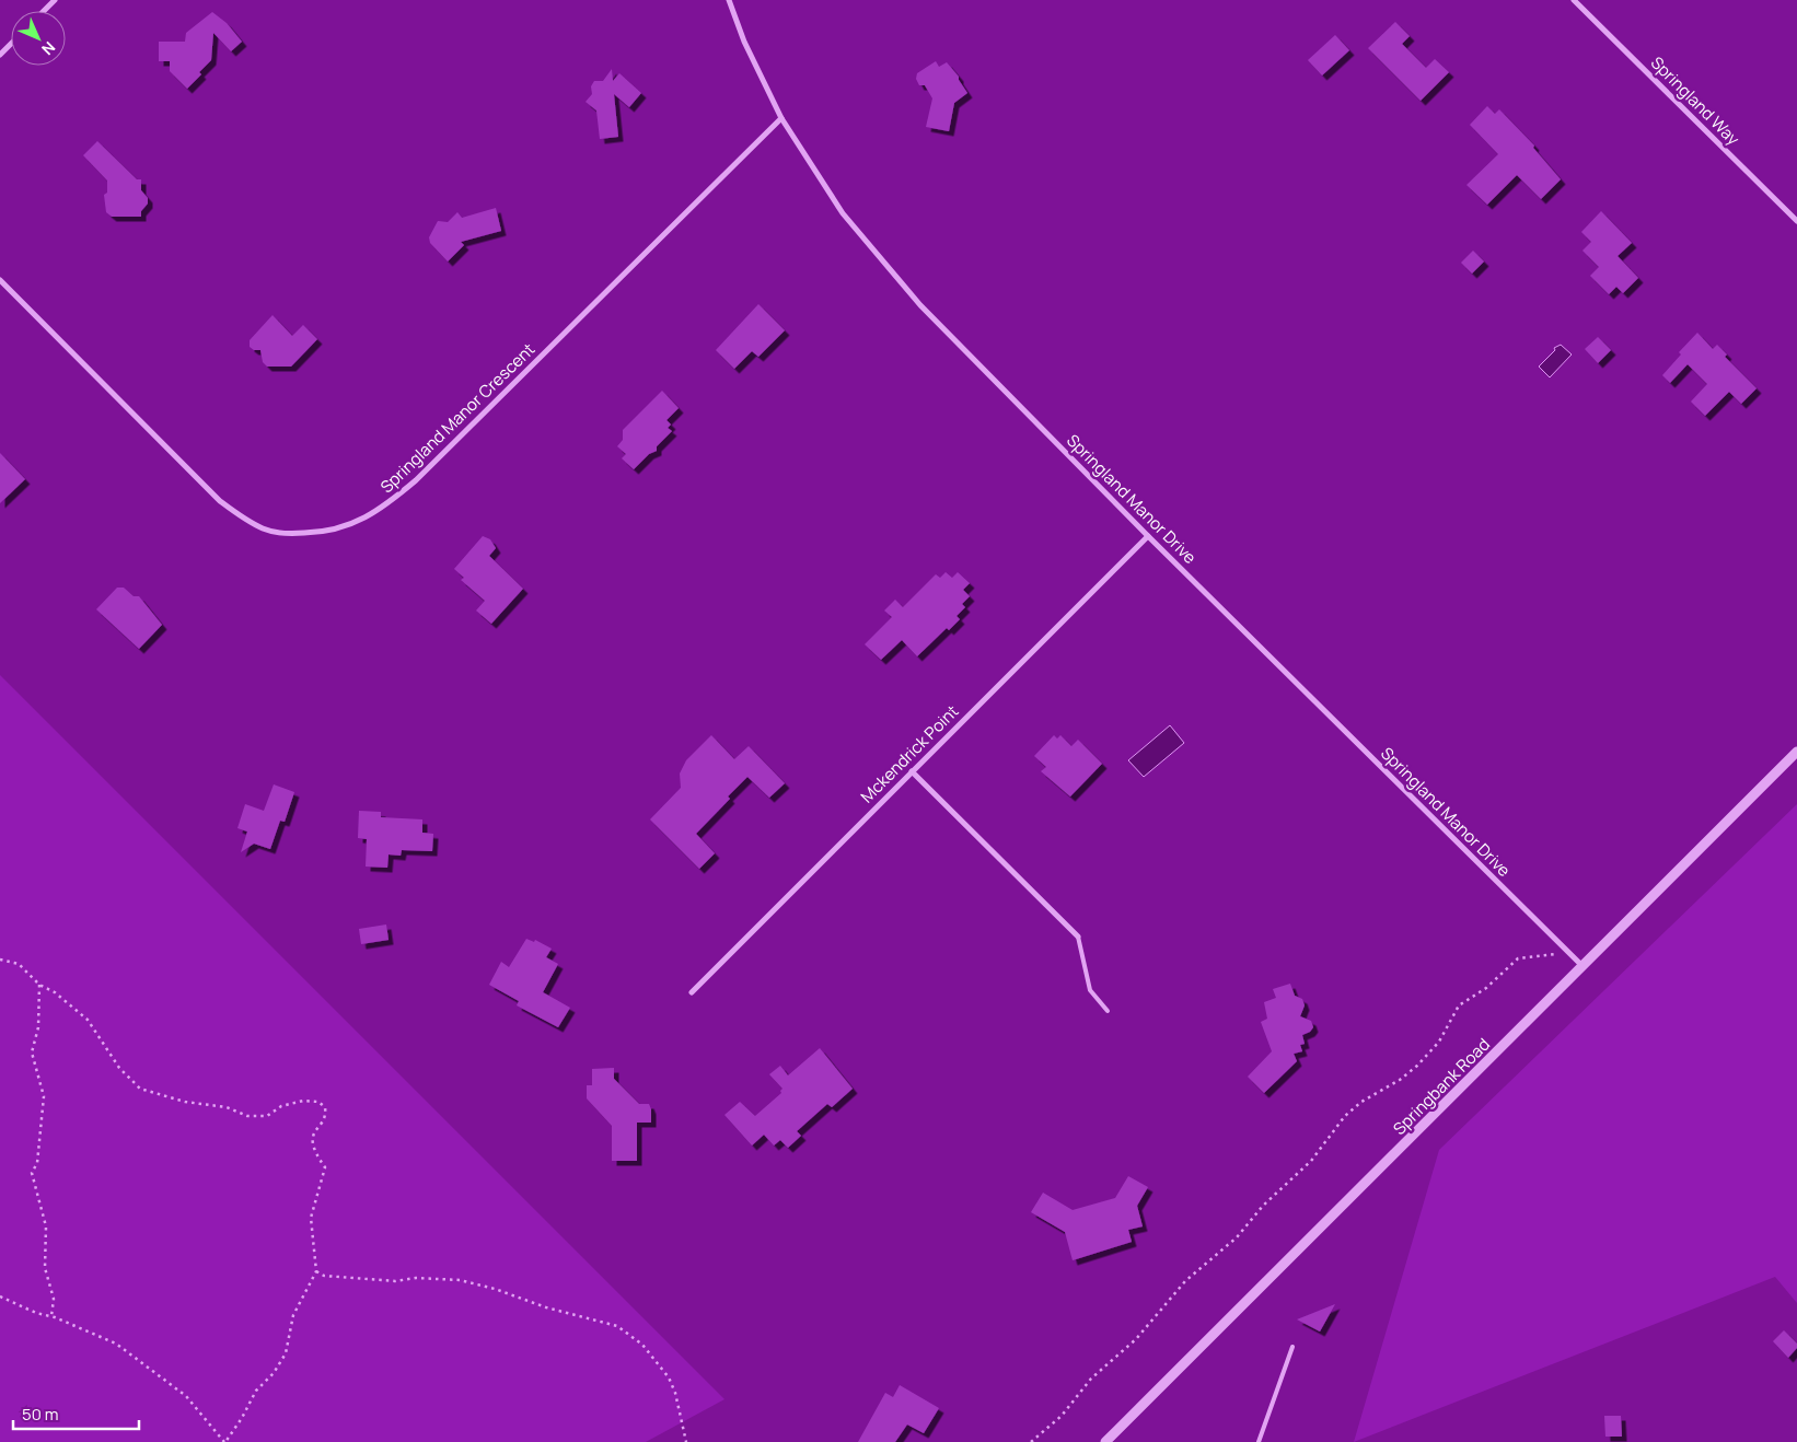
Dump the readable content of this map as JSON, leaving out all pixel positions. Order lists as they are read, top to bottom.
{
  "streets": {
    "street": [
      "Springland Way",
      "Springland Manor Crescent",
      "Springland Manor Drive",
      "Mckendrick Point",
      "Springbank Road"
    ]
  },
  "crossings": [
    ["Springland Manor Crescent", "Springland Manor Drive"],
    ["Springland Manor Drive", "Mckendrick Point"],
    ["Springland Manor Drive", "Springbank Road"]
  ],
  "scale_bar": "50 m",
  "north": "bottom right"
}
